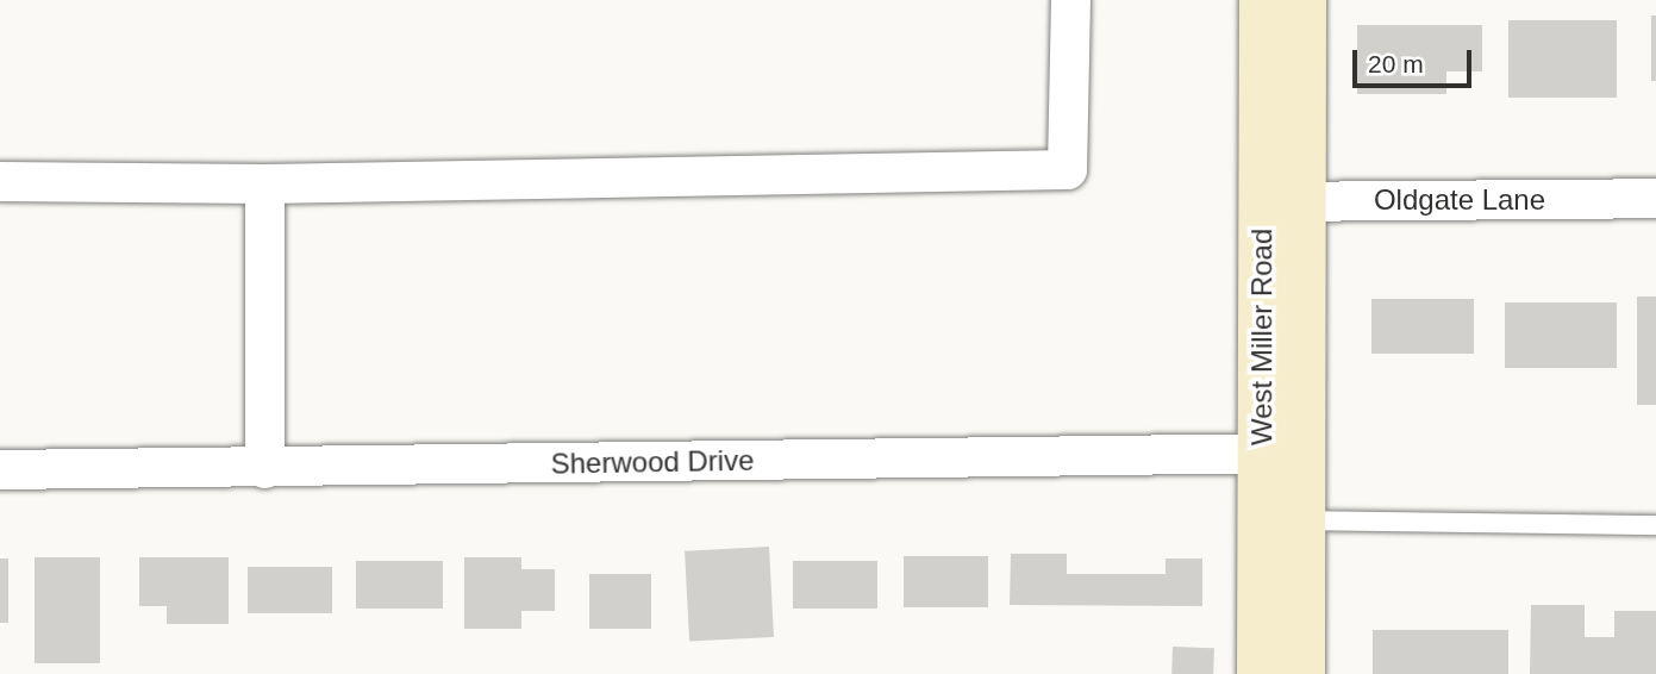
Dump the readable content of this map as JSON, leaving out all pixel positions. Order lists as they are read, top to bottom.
{
  "streets": {
    "main road": ["West Miller Road"],
    "street": ["Oldgate Lane", "Sherwood Drive"]
  },
  "crossings": [
    ["Oldgate Lane", "West Miller Road"],
    ["West Miller Road", "Sherwood Drive"]
  ],
  "scale_bar": "20 m"
}
